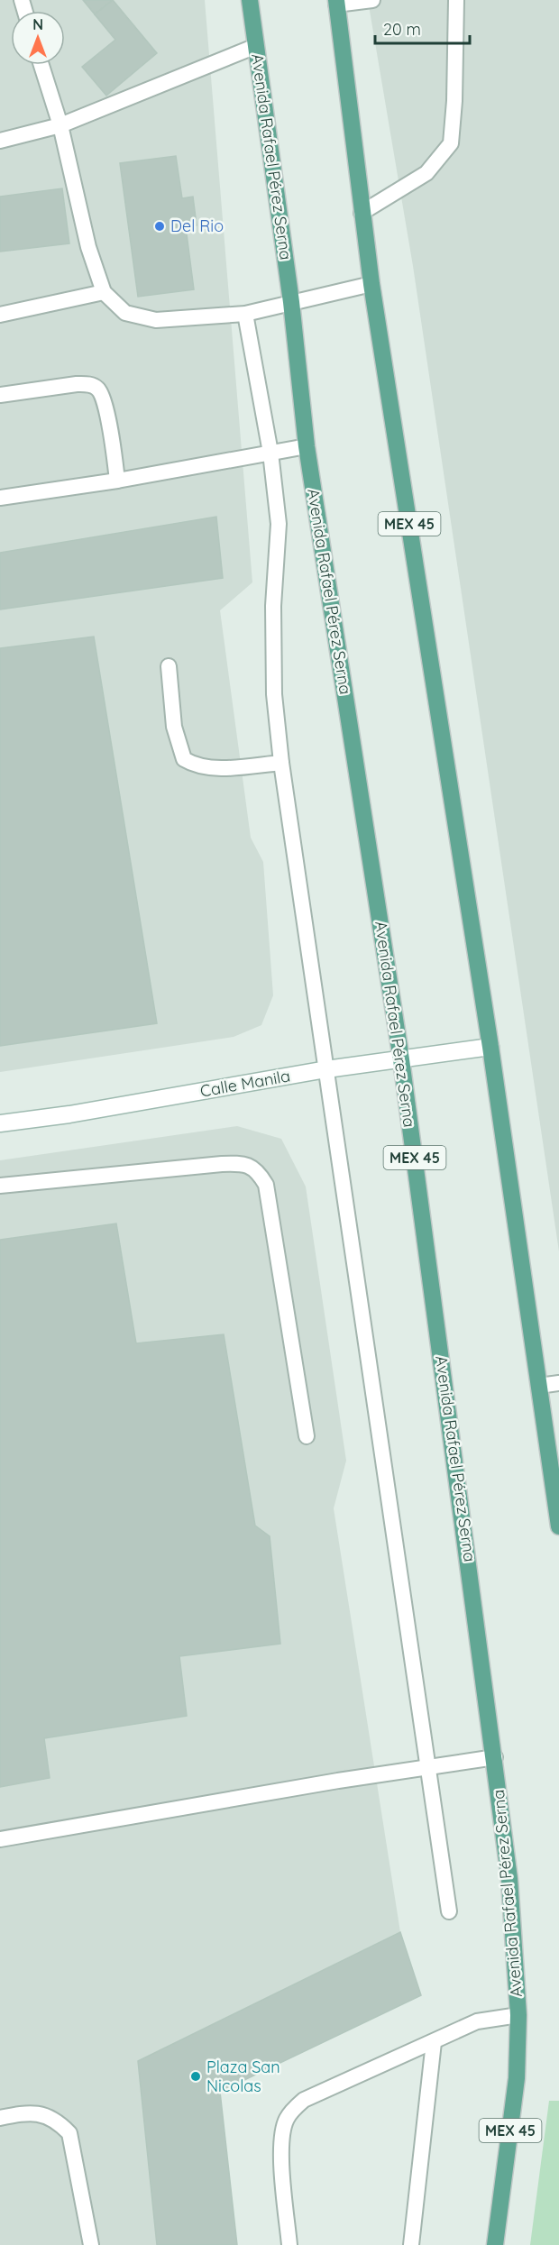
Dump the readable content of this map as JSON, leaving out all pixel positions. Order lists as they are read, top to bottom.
{
  "streets": {
    "main road": ["Avenida Rafael Pérez Serna", "MEX 45"],
    "street": ["Calle Manila"]
  },
  "crossings": [
    ["Avenida Rafael Pérez Serna", "Calle Manila"],
    ["MEX 45", "Calle Manila"]
  ],
  "places": ["Del Rio", "Plaza San Nicolas"],
  "scale_bar": "20 m",
  "north": "top"
}
